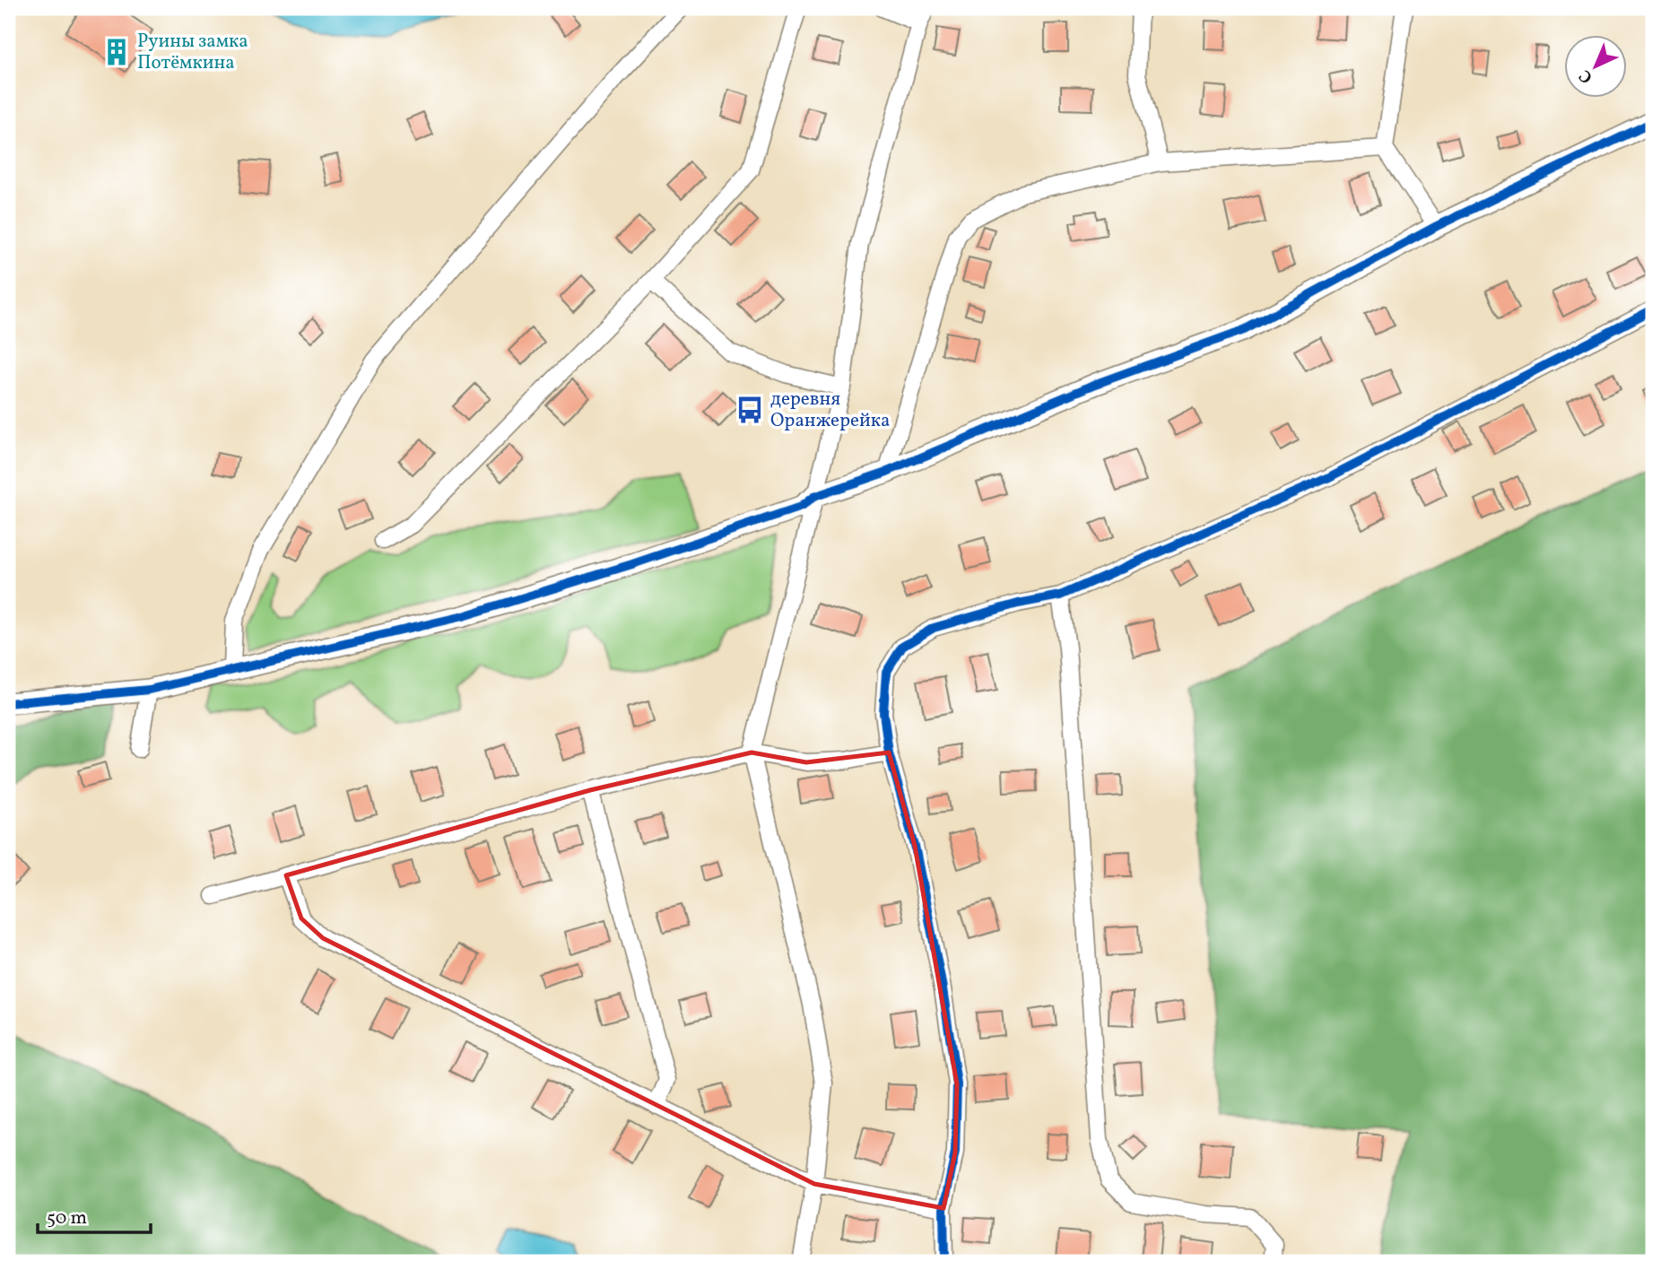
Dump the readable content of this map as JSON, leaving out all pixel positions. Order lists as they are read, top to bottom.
{
  "places": {
    "building": ["Руины замка Потёмкина"],
    "bus stop": ["деревня Оранжерейка"]
  },
  "scale_bar": "50 m",
  "north": "bottom left"
}
